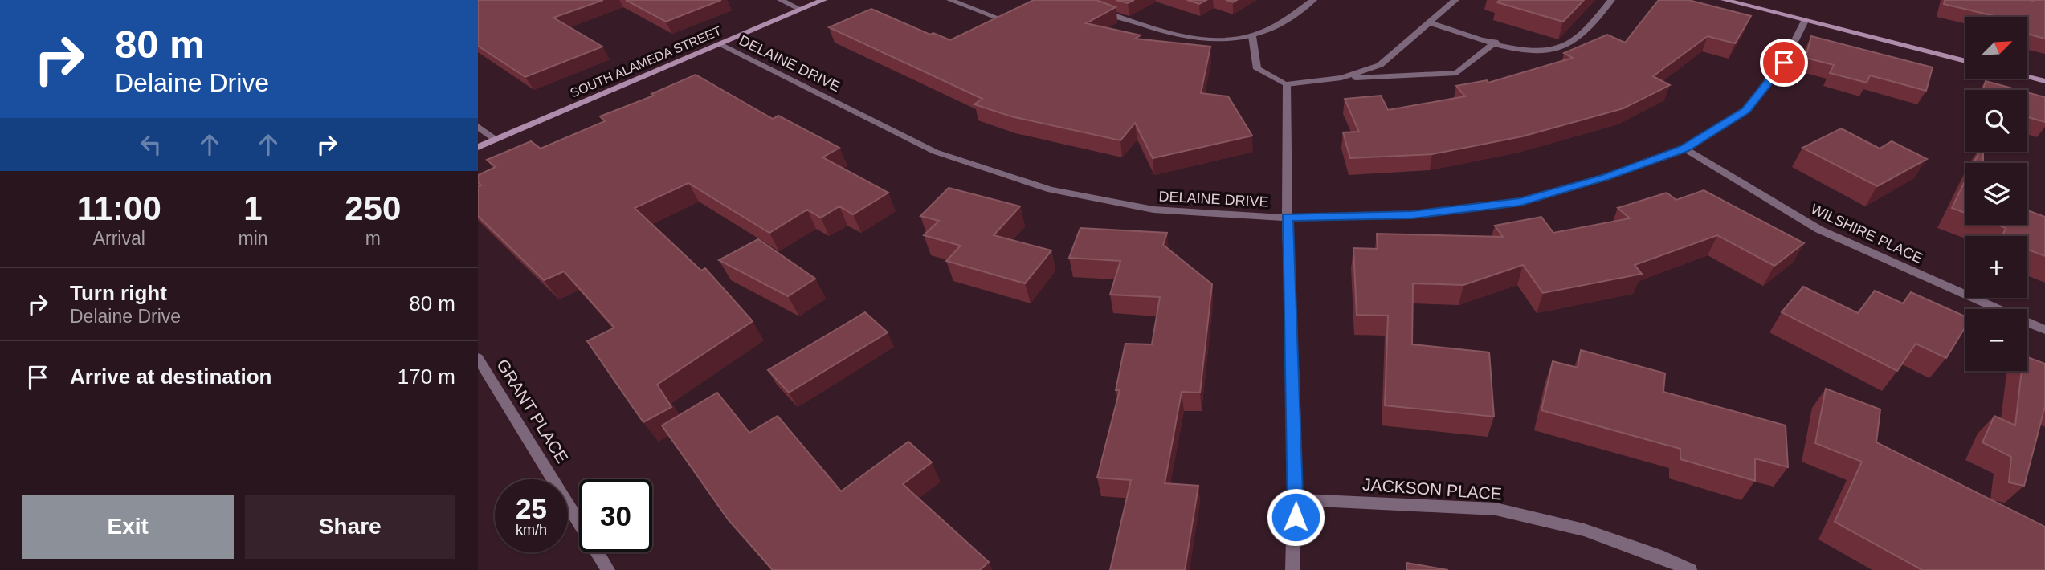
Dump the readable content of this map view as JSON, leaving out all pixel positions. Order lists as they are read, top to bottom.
{
  "streets": {
    "main road": ["SOUTH ALAMEDA STREET"],
    "street": [
      "DELAINE DRIVE",
      "WILSHIRE PLACE",
      "GRANT PLACE",
      "JACKSON PLACE"
    ]
  },
  "crossings": [
    ["SOUTH ALAMEDA STREET", "DELAINE DRIVE"],
    ["DELAINE DRIVE", "WILSHIRE PLACE"]
  ],
  "north": "top right",
  "page": {
    "turn": ["80 m", "Delaine Drive"],
    "map_buttons": ["+", "−"],
    "eta": [
      "11:00",
      "Arrival",
      "1",
      "min",
      "250",
      "m"
    ],
    "list": [
      {
        "name": "Turn right",
        "note": "Delaine Drive",
        "value": "80 m"
      },
      {
        "name": "Arrive at destination",
        "value": "170 m"
      }
    ],
    "speed": "25 km/h",
    "limit": "30",
    "buttons": ["Exit", "Share"]
  }
}
